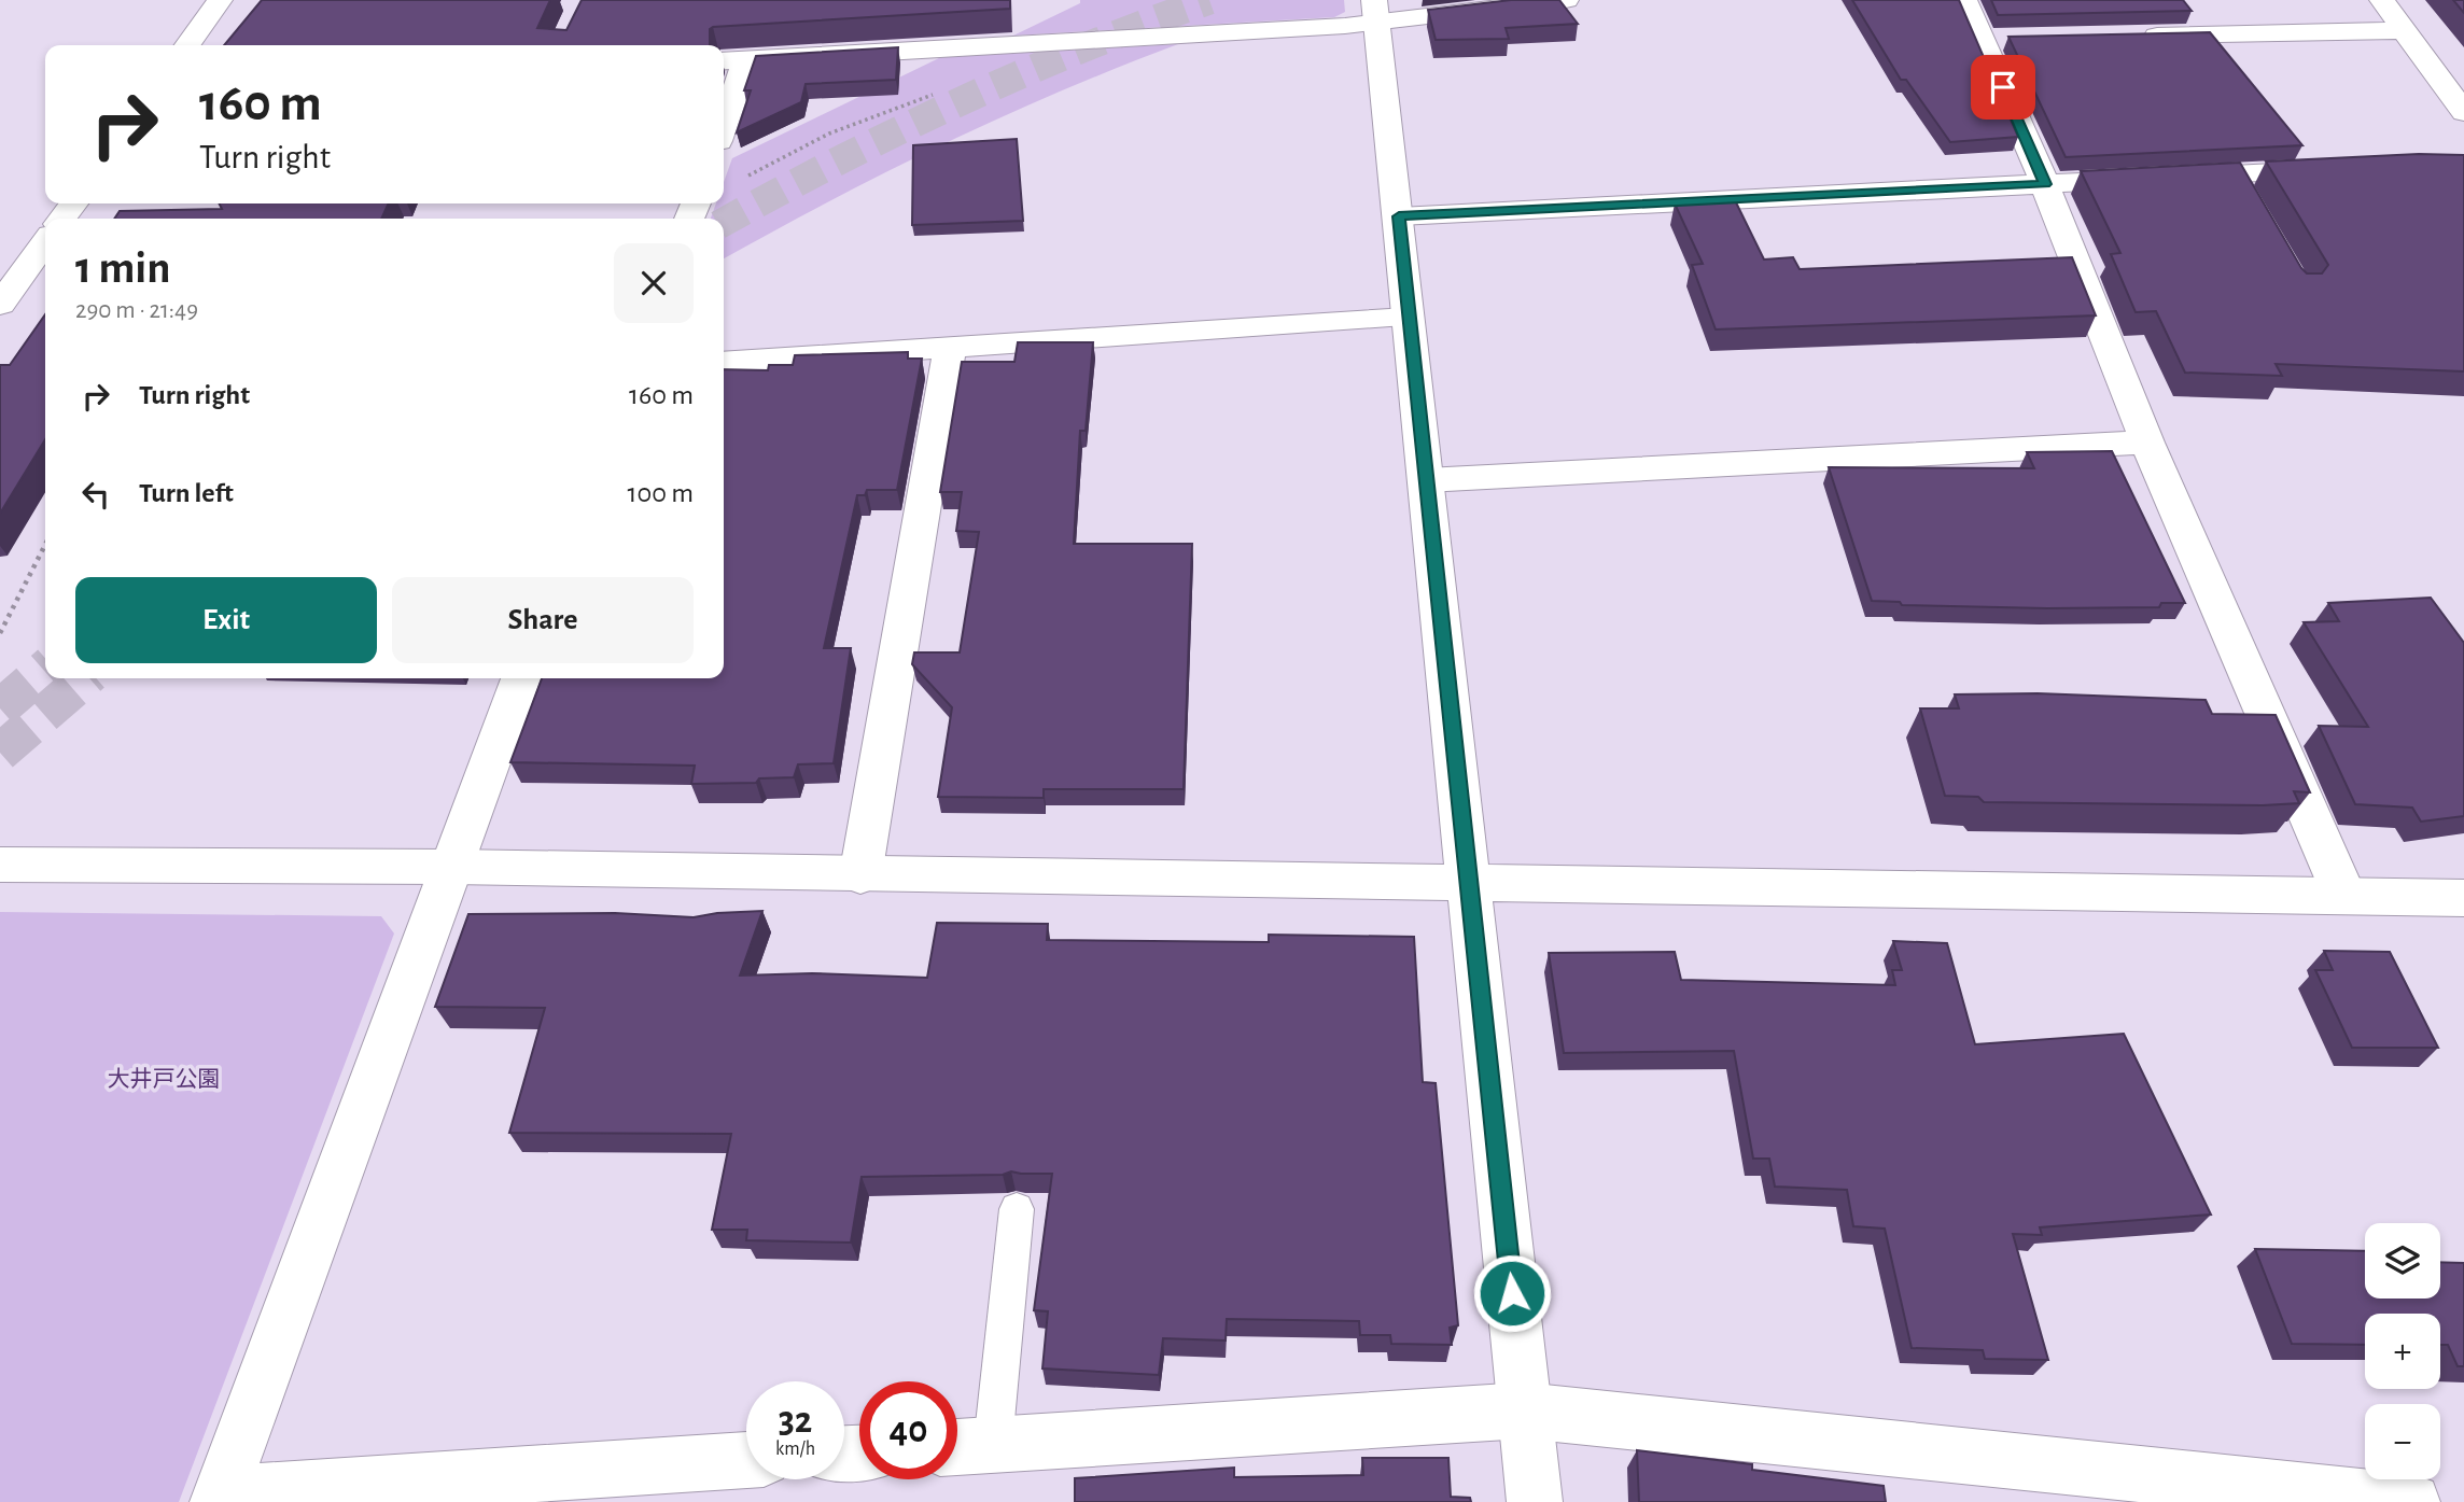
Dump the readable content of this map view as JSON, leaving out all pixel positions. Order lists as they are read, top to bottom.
{
  "parks": ["大井戸公園"],
  "page": {
    "turn": ["160 m", "Turn right"],
    "heading": ["1 min", "290 m · 21:49"],
    "list": [
      {
        "name": "Turn right",
        "value": "160 m"
      },
      {
        "name": "Turn left",
        "value": "100 m"
      }
    ],
    "buttons": ["Exit", "Share"],
    "map_buttons": ["+", "−"],
    "speed": "32 km/h",
    "limit": "40"
  }
}
